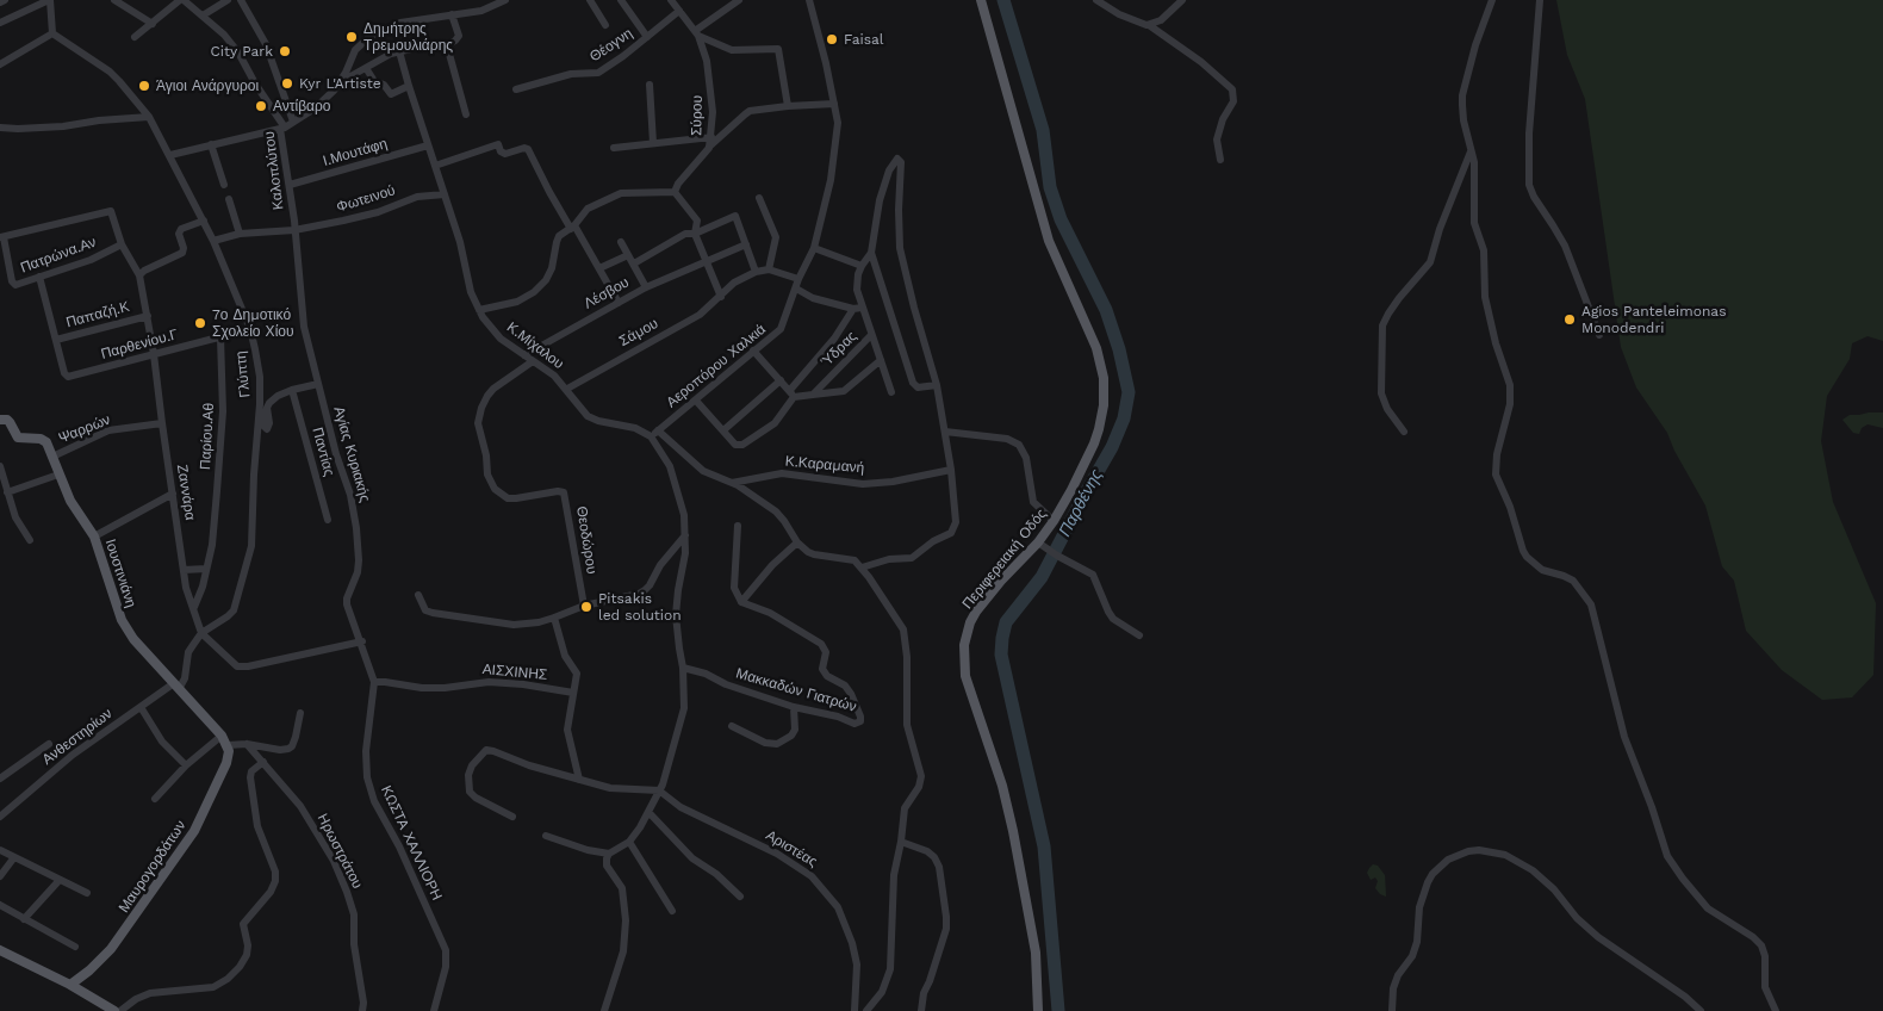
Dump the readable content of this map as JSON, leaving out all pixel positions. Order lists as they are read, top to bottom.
{
  "streets": {
    "main road": ["Περιφερειακή Οδός", "Ιουστινιάνη", "Μαυρογορδάτων"],
    "street": [
      "Θέογνη",
      "Σύρου",
      "Ι.Μουτάφη",
      "Καλοπλύτου",
      "Φωτεινού",
      "Πατρώνα.Αν",
      "Λέσβου",
      "Παπαζή.Κ",
      "Σάμου",
      "Παρθενίου.Γ",
      "Κ.Μίχαλου",
      "Ύδρας",
      "Αεροπόρου Χαλκιά",
      "Γλύπτη",
      "Ψαρρών",
      "Παρίου.Αθ",
      "Παντίας",
      "Αγίας Κυριακής",
      "Κ.Καραμανή",
      "Ζαννάρα",
      "Θεοδώρου",
      "ΑΙΣΧΙΝΗΣ",
      "Μακκαδών Γιατρών",
      "Ανθεστηρίων",
      "ΚΩΣΤΑ ΧΑΛΛΙΟΡΗ",
      "Αριστέας",
      "Ηρωστράτου"
    ]
  },
  "crossings": [
    ["Ι.Μουτάφη", "Καλοπλύτου"],
    ["Ι.Μουτάφη", "Κ.Μίχαλου"],
    ["Καλοπλύτου", "Φωτεινού"],
    ["Καλοπλύτου", "Αγίας Κυριακής"],
    ["Φωτεινού", "Κ.Μίχαλου"],
    ["Φωτεινού", "Γλύπτη"],
    ["Φωτεινού", "Αγίας Κυριακής"],
    ["Πατρώνα.Αν", "Ζαννάρα"],
    ["Λέσβου", "Κ.Μίχαλου"],
    ["Παπαζή.Κ", "Παρθενίου.Γ"],
    ["Παπαζή.Κ", "Ζαννάρα"],
    ["Σάμου", "Κ.Μίχαλου"],
    ["Παρθενίου.Γ", "Γλύπτη"],
    ["Παρθενίου.Γ", "Παρίου.Αθ"],
    ["Παρθενίου.Γ", "Ζαννάρα"],
    ["Κ.Μίχαλου", "Αεροπόρου Χαλκιά"],
    ["Κ.Μίχαλου", "Θεοδώρου"],
    ["Γλύπτη", "Ζαννάρα"],
    ["Ψαρρών", "Ζαννάρα"],
    ["Ψαρρών", "Ιουστινιάνη"],
    ["Παρίου.Αθ", "Ζαννάρα"],
    ["Αγίας Κυριακής", "ΑΙΣΧΙΝΗΣ"],
    ["Αγίας Κυριακής", "ΚΩΣΤΑ ΧΑΛΛΙΟΡΗ"],
    ["Ιουστινιάνη", "Ανθεστηρίων"],
    ["Ιουστινιάνη", "Μαυρογορδάτων"],
    ["ΑΙΣΧΙΝΗΣ", "ΚΩΣΤΑ ΧΑΛΛΙΟΡΗ"]
  ],
  "water": ["Παρθένης"],
  "places": [
    "Δημήτρης Τρεμουλιάρης",
    "Faisal",
    "City Park",
    "Kyr L'Artiste",
    "Άγιοι Ανάργυροι",
    "Αντίβαρο",
    "Agios Panteleimonas Monodendri",
    "7ο Δημοτικό Σχολείο Χίου",
    "Pitsakis led solution"
  ]
}
